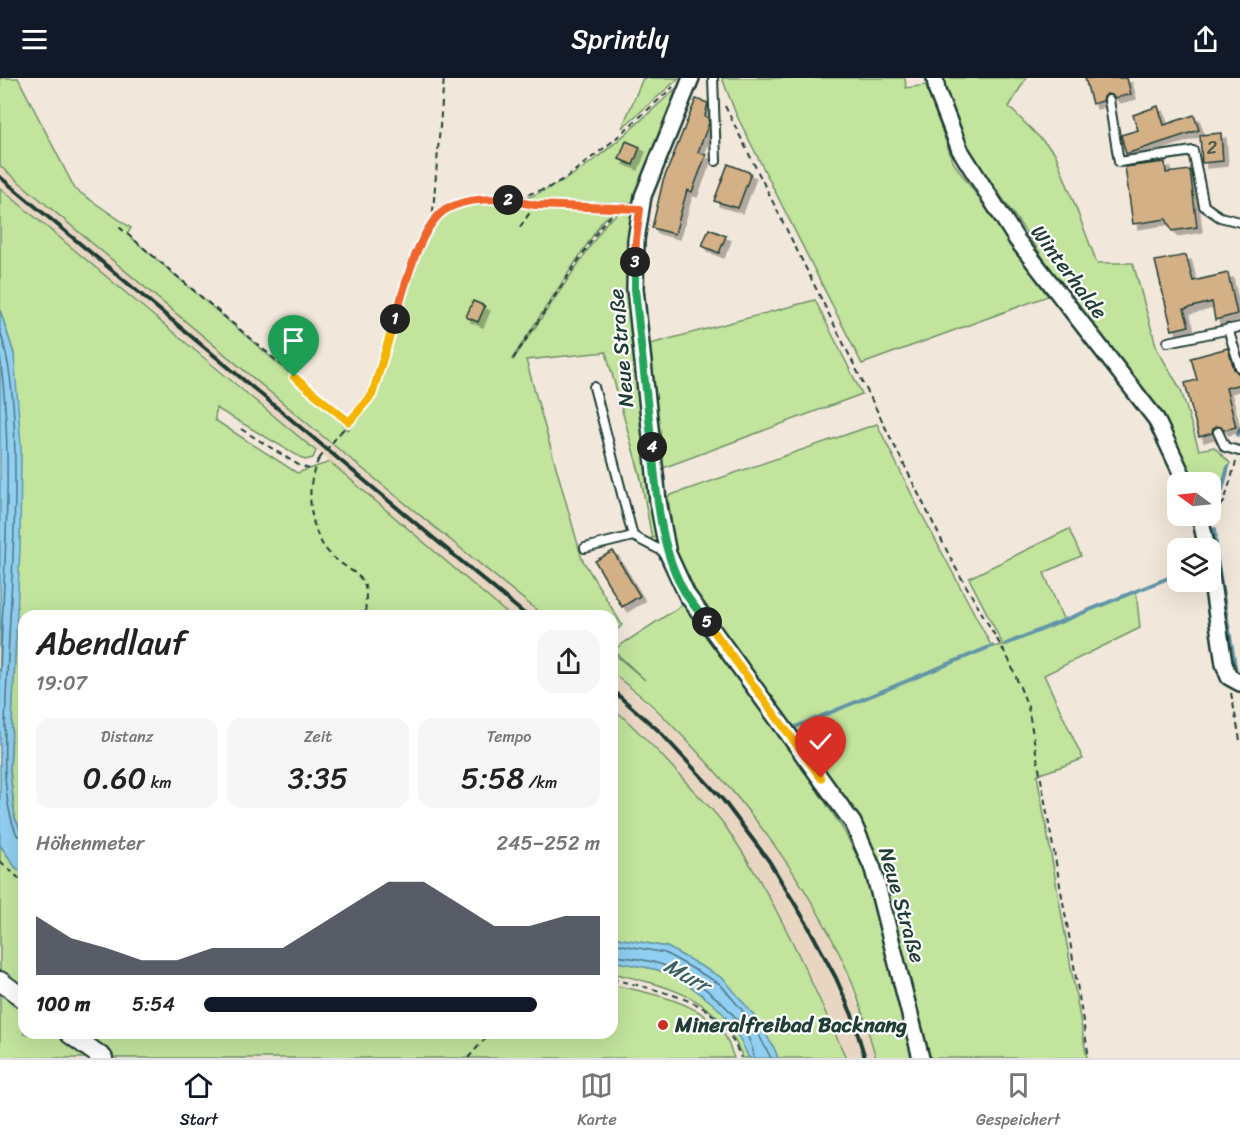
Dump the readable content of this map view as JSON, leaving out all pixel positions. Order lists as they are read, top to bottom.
{
  "streets": {
    "street": ["Winterhalde", "Neue Straße"]
  },
  "water": ["Murr"],
  "places": ["Mineralfreibad Backnang"],
  "house_numbers": ["2"],
  "north": "left",
  "page": {
    "header": "Sprintly",
    "pins": [
      "2",
      "3",
      "1",
      "4",
      "5"
    ],
    "heading": ["Abendlauf", "19:07"],
    "stats": [
      ["Distanz", "0.60 km"],
      ["Zeit", "3:35"],
      ["Tempo", "5:58 /km"]
    ],
    "chart": ["Höhenmeter", "245–252 m"],
    "list": [
      {
        "name": "100 m",
        "note": "5:54"
      }
    ],
    "tabs": ["Start", "Karte", "Gespeichert"]
  }
}
